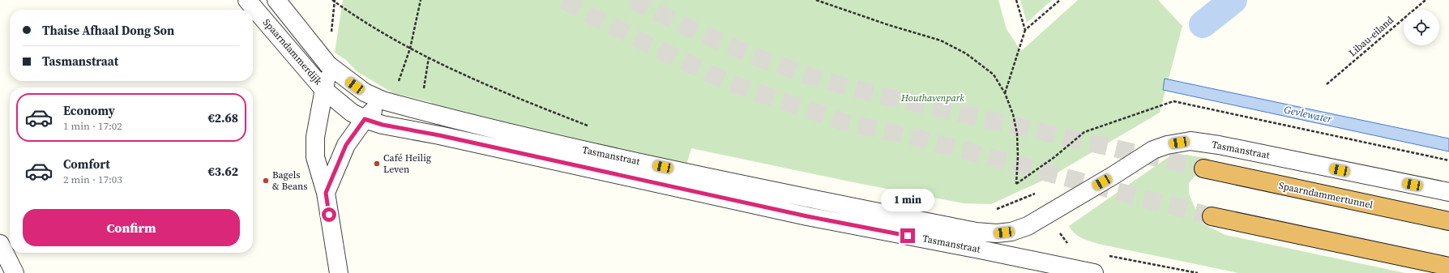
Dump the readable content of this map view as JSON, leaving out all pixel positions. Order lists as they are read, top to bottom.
{
  "streets": {
    "highway": ["Spaarndammertunnel"],
    "street": ["Spaarndammerdijk", "Tasmanstraat"],
    "path": ["Libau-eiland"]
  },
  "crossings": [
    ["Spaarndammerdijk", "Tasmanstraat"]
  ],
  "water": ["Gevlewater"],
  "parks": ["Houthavenpark"],
  "places": ["Café Heilig Leven", "Bagels & Beans"],
  "page": {
    "banner": ["Thaise Afhaal Dong Son", "Tasmanstraat"],
    "list": [
      {
        "name": "Economy",
        "note": "1 min · 17:02",
        "value": "€2.68"
      },
      {
        "name": "Comfort",
        "note": "2 min · 17:03",
        "value": "€3.62"
      }
    ],
    "bubble": "1 min",
    "buttons": "Confirm"
  }
}
